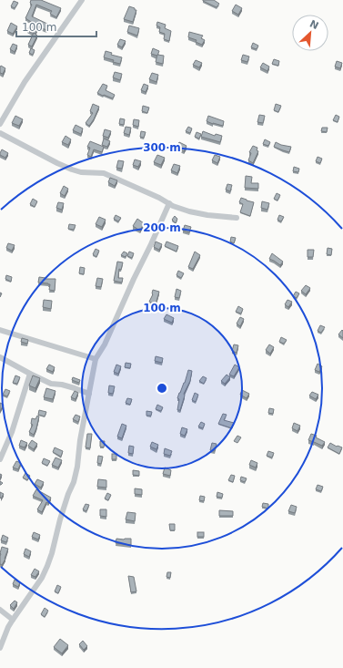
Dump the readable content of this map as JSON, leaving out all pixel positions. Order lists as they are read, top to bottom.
{
  "scale_bar": "100 m",
  "north": "top right",
  "rings": ["300 m", "200 m", "100 m"]
}
